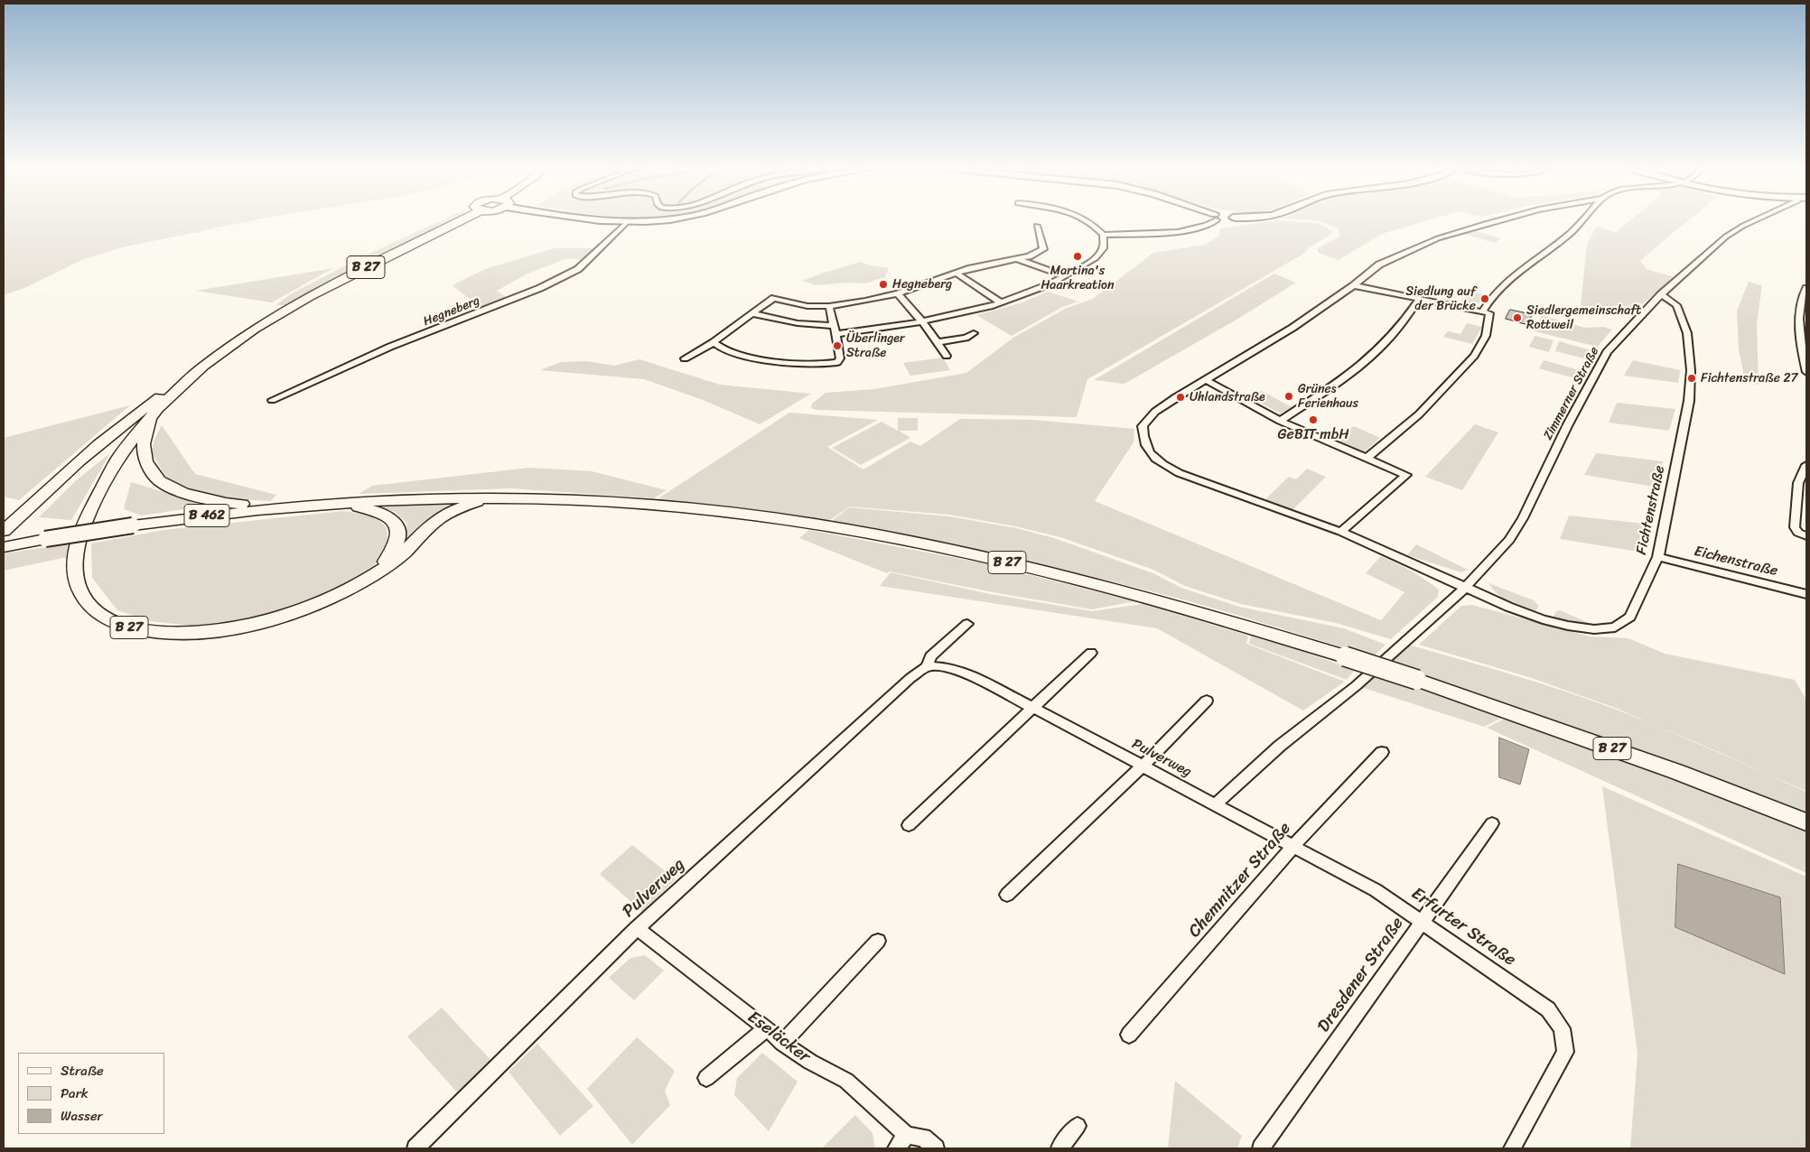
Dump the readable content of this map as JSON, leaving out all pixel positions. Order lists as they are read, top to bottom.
{
  "streets": {
    "main road": ["B 27", "B 462"],
    "street": [
      "Hegneberg",
      "Zimmerner Straße",
      "Fichtenstraße",
      "Eichenstraße",
      "Pulverweg",
      "Chemnitzer Straße",
      "Erfurter Straße",
      "Dresdener Straße",
      "Eseläcker"
    ]
  },
  "crossings": [
    ["B 27", "B 462"],
    ["Zimmerner Straße", "Fichtenstraße"],
    ["Zimmerner Straße", "Pulverweg"],
    ["Zimmerner Straße", "Erfurter Straße"],
    ["Fichtenstraße", "Eichenstraße"],
    ["Pulverweg", "Erfurter Straße"],
    ["Pulverweg", "Eseläcker"],
    ["Chemnitzer Straße", "Erfurter Straße"],
    ["Erfurter Straße", "Dresdener Straße"]
  ],
  "places": [
    "Martina's Haarkreation",
    "Hegneberg",
    "Siedlung auf der Brücke",
    "Siedlergemeinschaft Rottweil",
    "Überlinger Straße",
    "Fichtenstraße 27",
    "Grünes Ferienhaus",
    "Uhlandstraße",
    "GeBIT mbH"
  ],
  "legend": ["Straße", "Park", "Wasser"]
}
